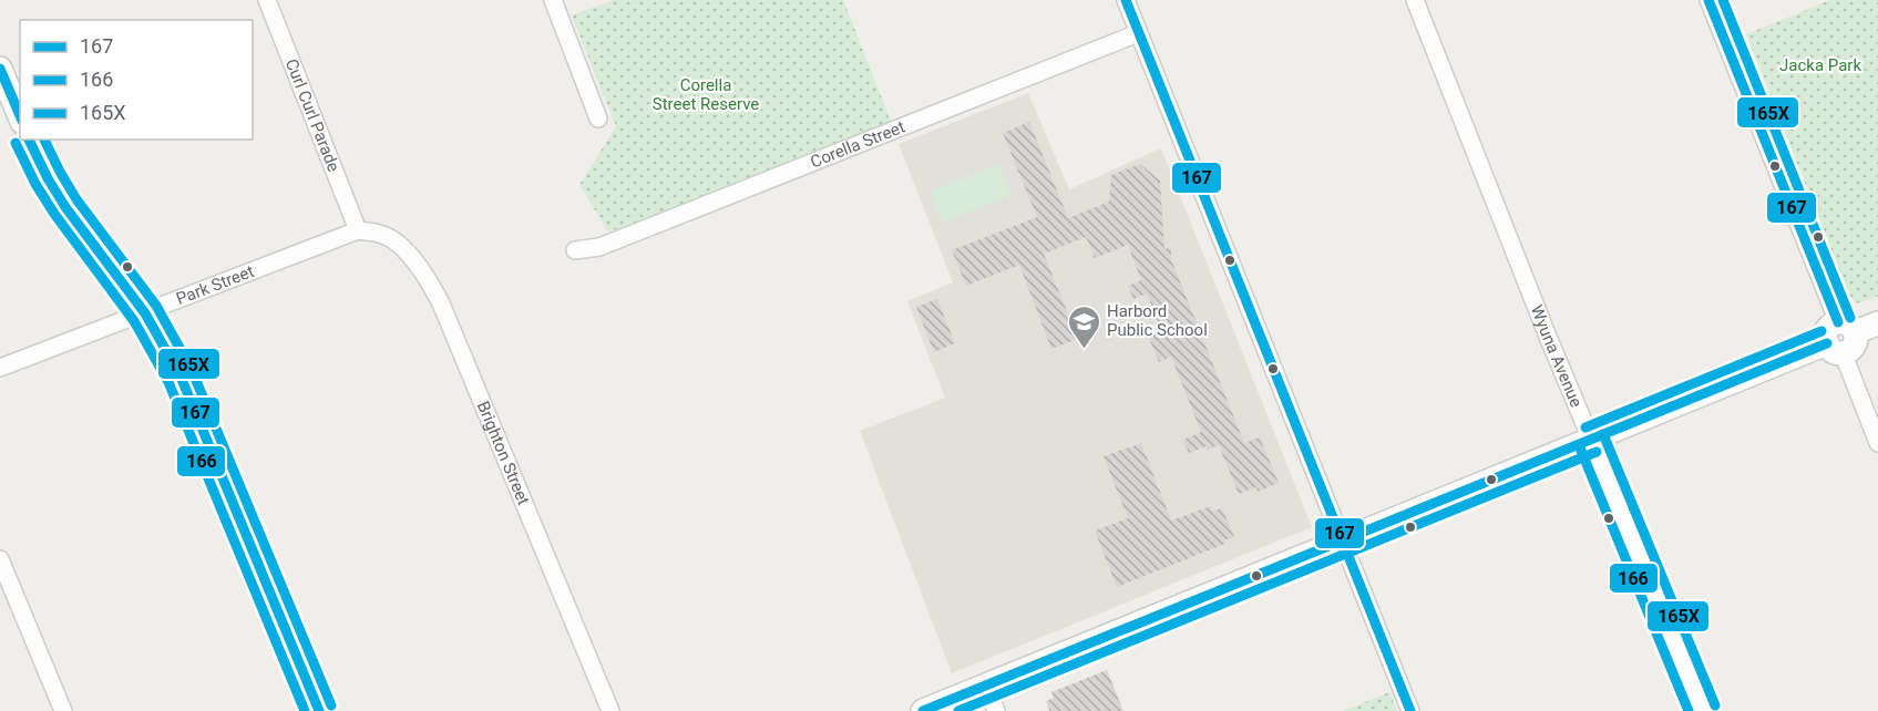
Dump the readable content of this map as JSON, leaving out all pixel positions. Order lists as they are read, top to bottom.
{
  "streets": {
    "street": [
      "Curl Curl Parade",
      "Corella Street",
      "Park Street",
      "Wyuna Avenue",
      "Brighton Street"
    ]
  },
  "crossings": [
    ["Curl Curl Parade", "Park Street"],
    ["Curl Curl Parade", "Brighton Street"],
    ["Park Street", "Brighton Street"]
  ],
  "parks": ["Jacka Park", "Corella Street Reserve"],
  "places": {
    "school or university": ["Harbord Public School"]
  },
  "lines": ["transit line 167", "transit line 165X", "transit line 166"],
  "legend": ["167", "166", "165X"]
}
